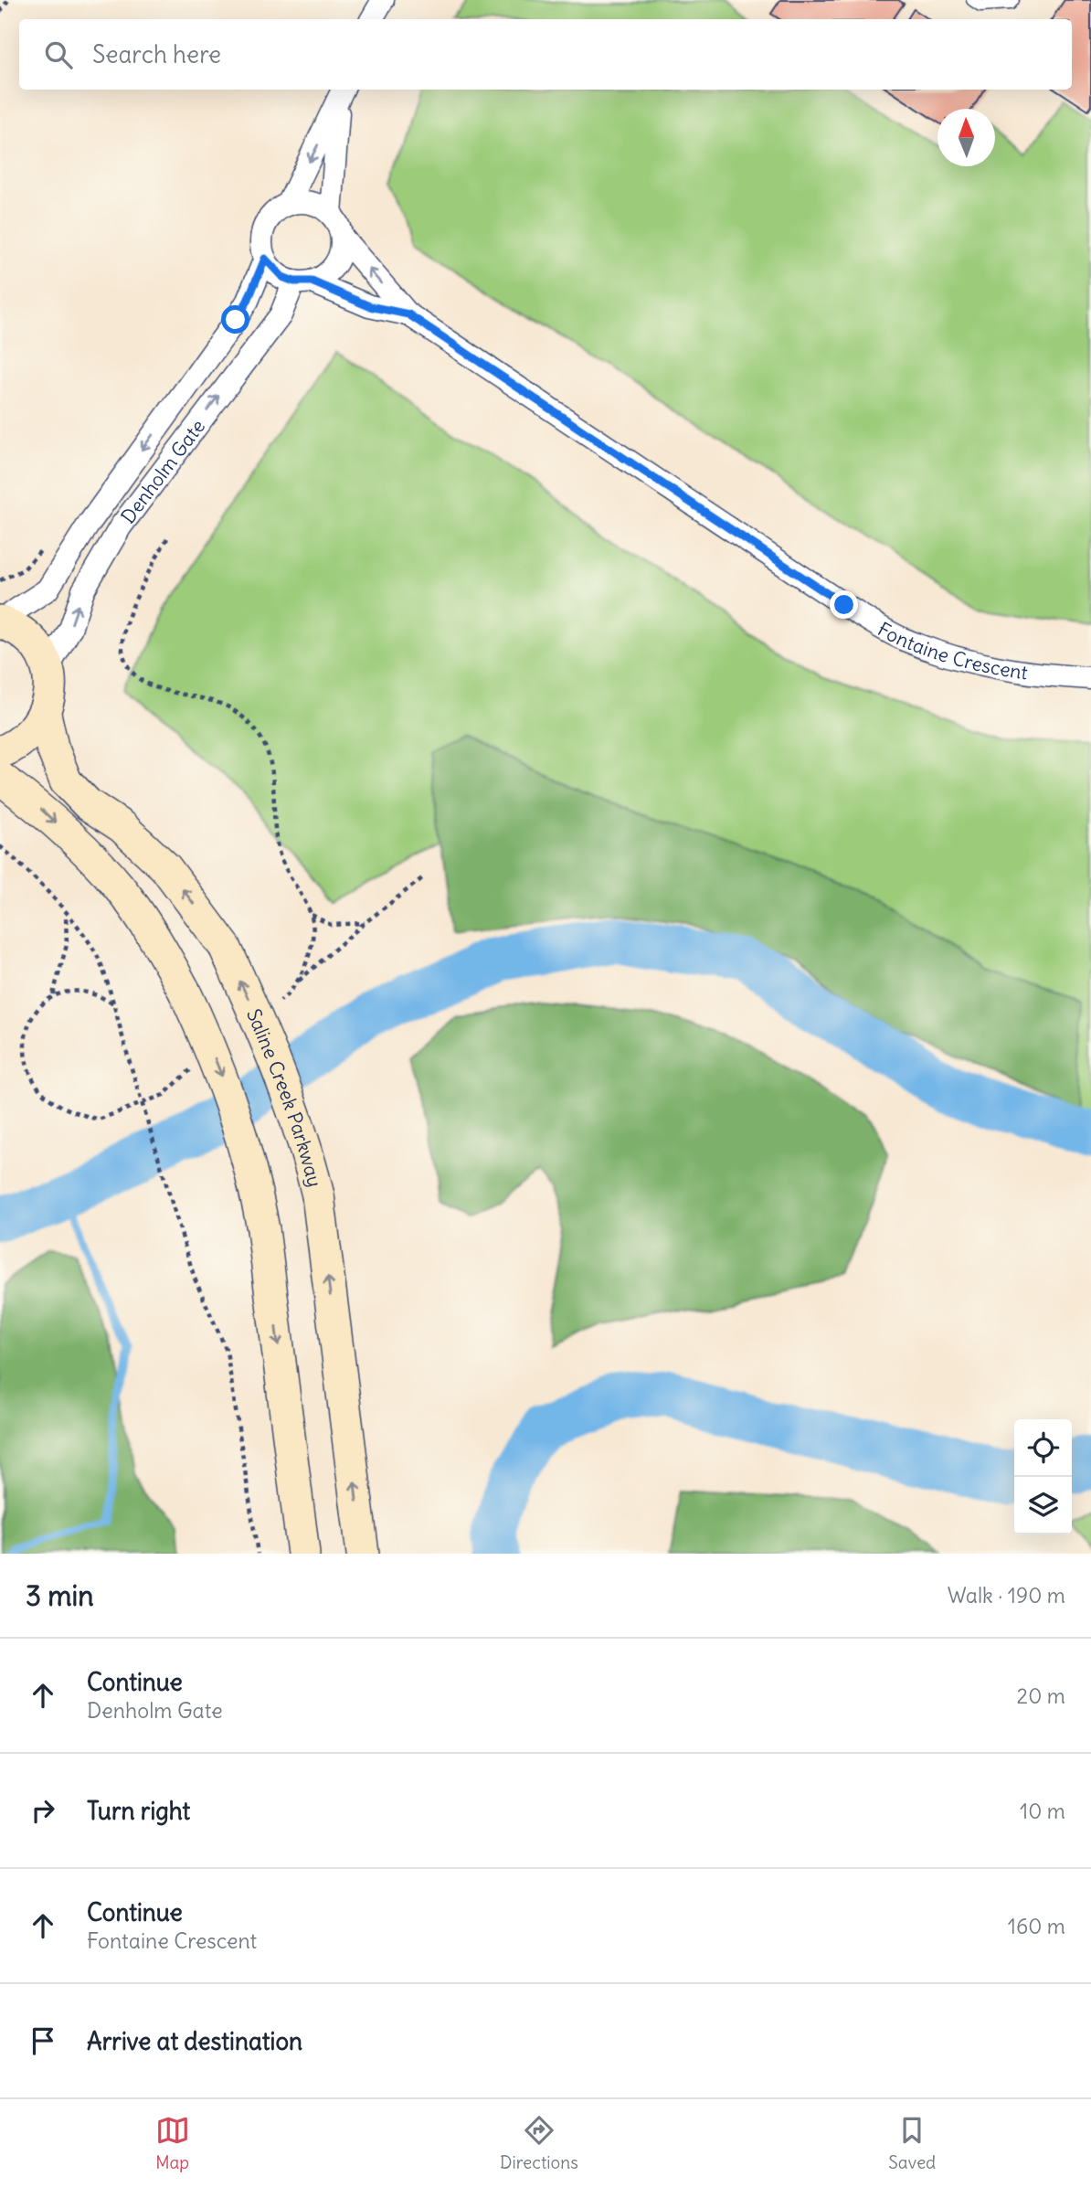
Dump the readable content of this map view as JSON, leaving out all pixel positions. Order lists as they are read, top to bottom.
{
  "streets": {
    "main road": ["Saline Creek Parkway"],
    "street": ["Denholm Gate", "Fontaine Crescent"]
  },
  "crossings": [
    ["Denholm Gate", "Fontaine Crescent"]
  ],
  "north": "top",
  "page": {
    "search": "Search here",
    "heading": ["3 min", "Walk · 190 m"],
    "list": [
      ["Continue", "Denholm Gate", "20 m"],
      ["Turn right", "10 m"],
      ["Continue", "Fontaine Crescent", "160 m"],
      "Arrive at destination"
    ],
    "nav": ["Map", "Directions", "Saved"]
  }
}
